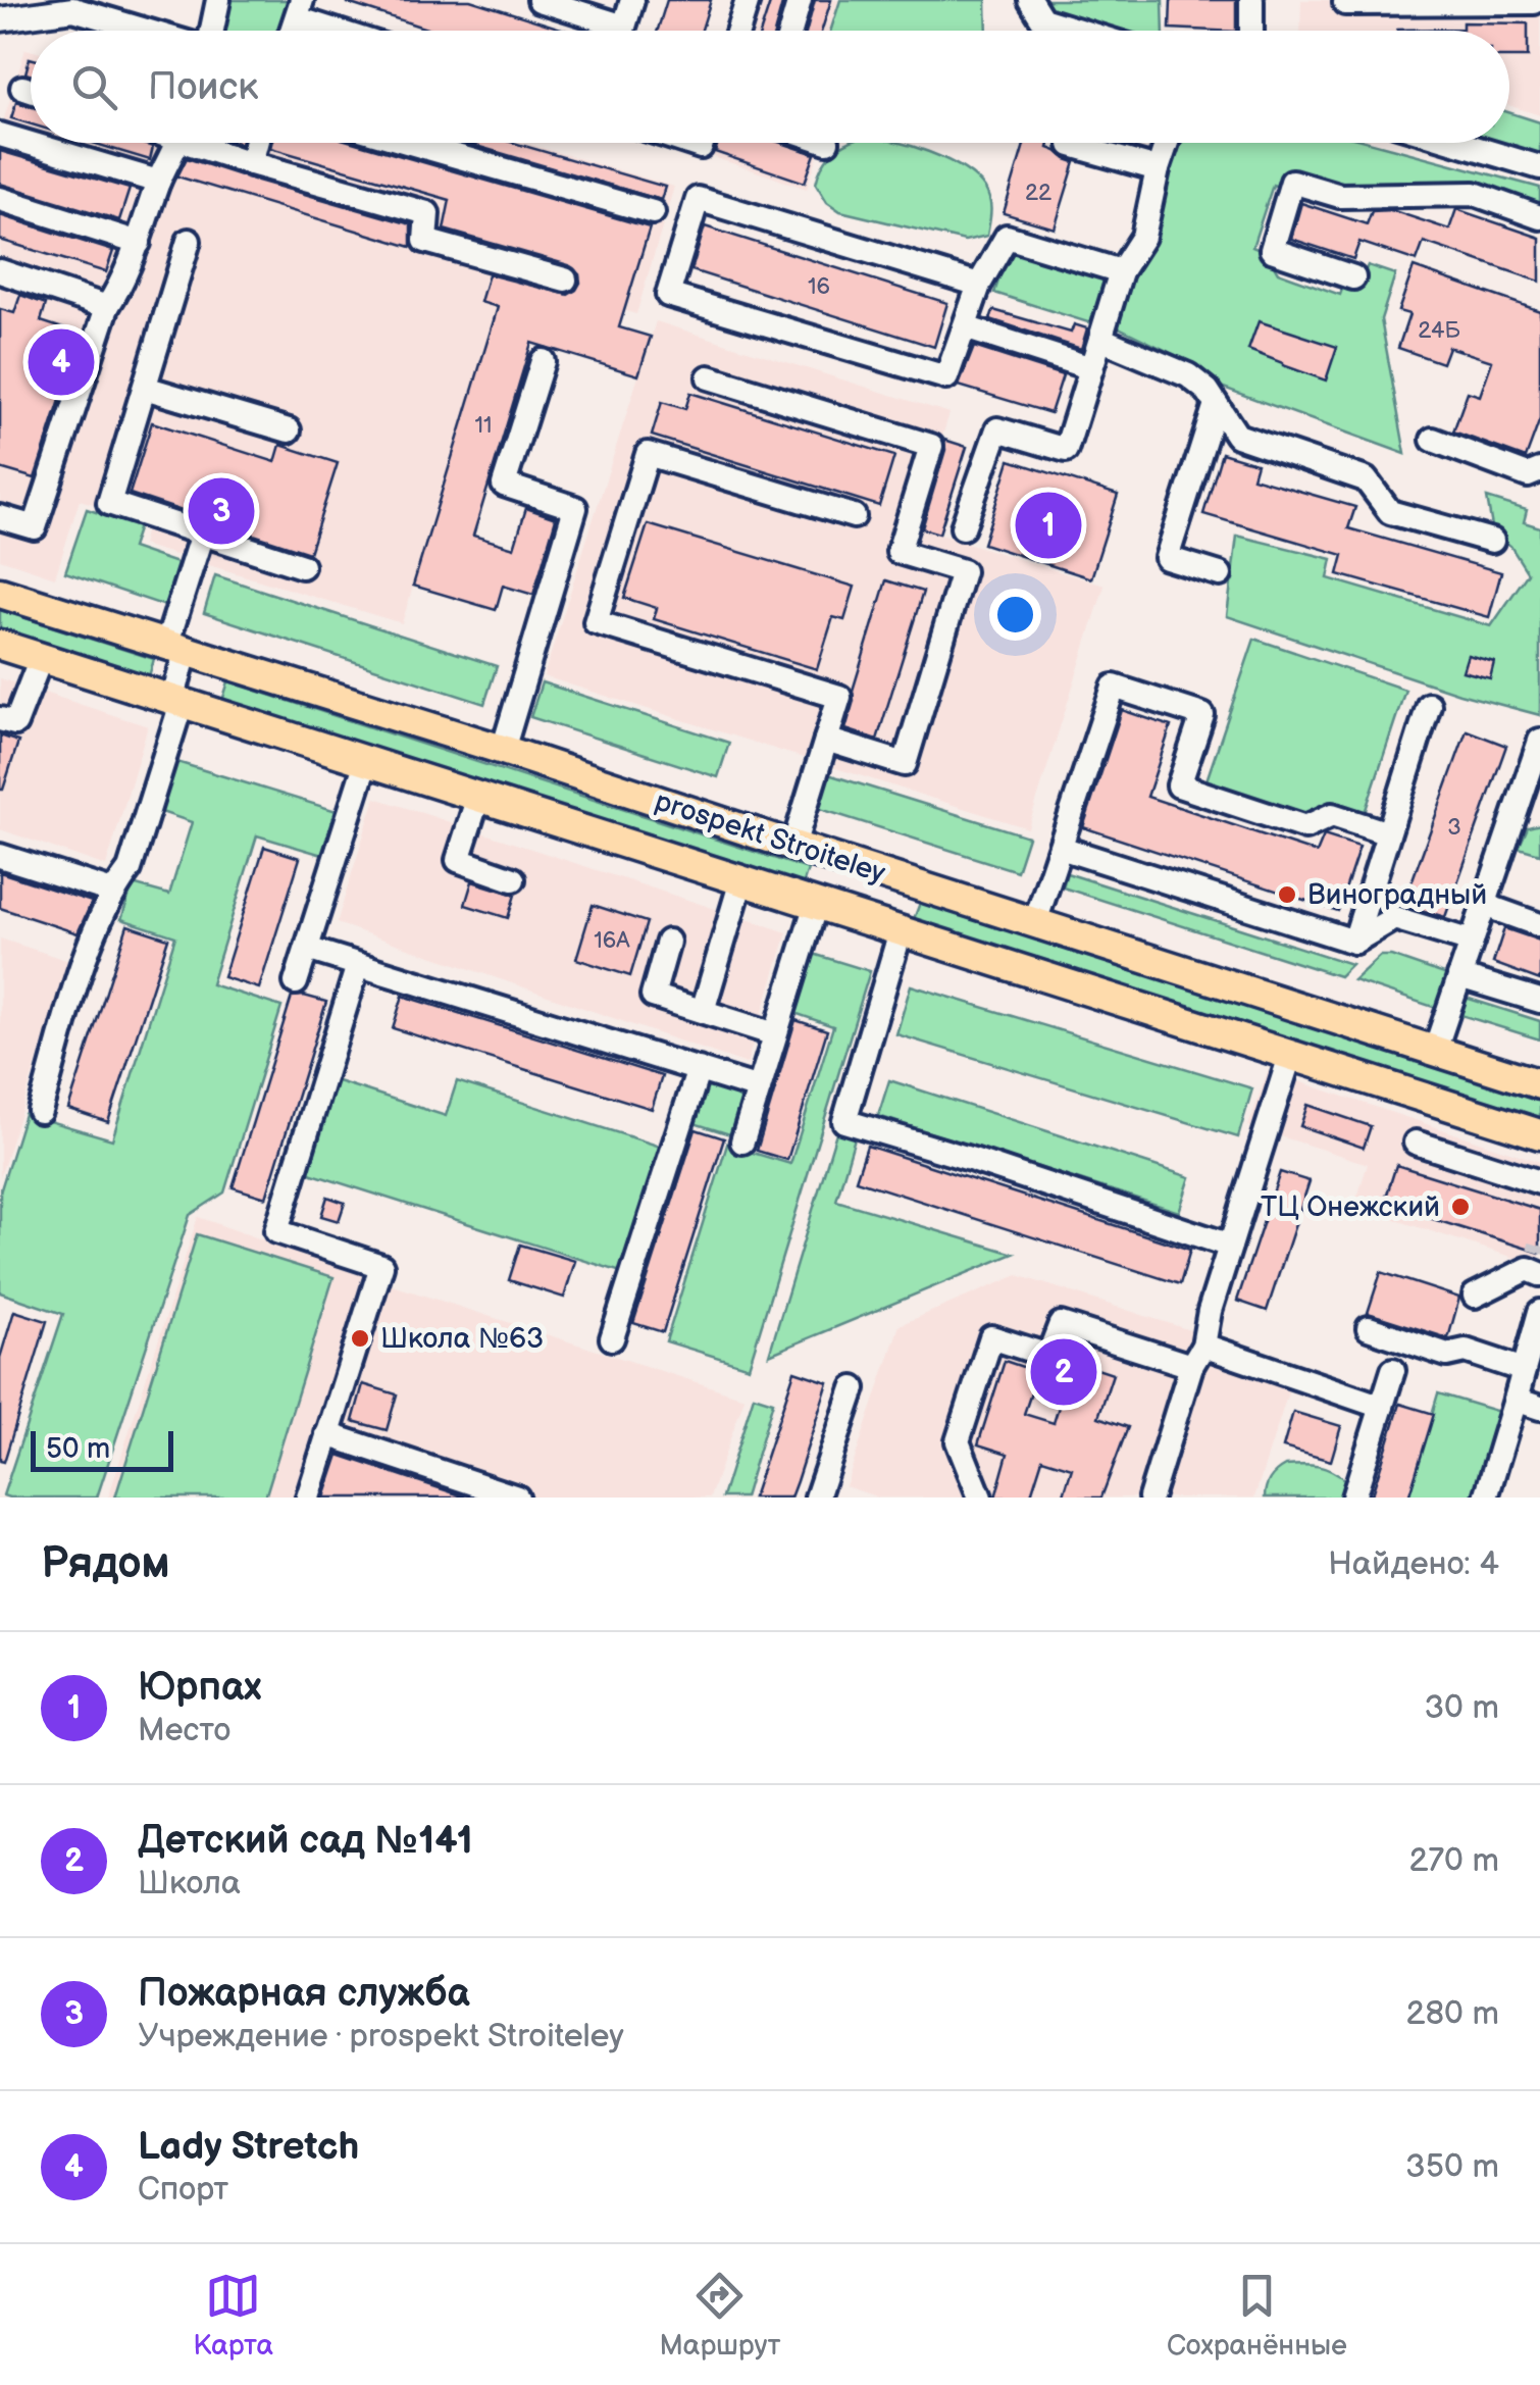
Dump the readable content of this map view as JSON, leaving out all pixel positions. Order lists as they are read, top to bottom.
{
  "streets": {
    "main road": ["prospekt Stroiteley"]
  },
  "places": ["Виноградный", "ТЦ Онежский", "Школа №63"],
  "house_numbers": [
    "22",
    "16",
    "24Б",
    "11",
    "3",
    "16А"
  ],
  "scale_bar": "50 m",
  "page": {
    "search": "Поиск",
    "pins": [
      "4",
      "3",
      "1",
      "2"
    ],
    "scale": "50 m",
    "heading": ["Рядом", "Найдено: 4"],
    "list": [
      {
        "mark": "1",
        "name": "Юрпах",
        "note": "Место",
        "value": "30 m"
      },
      {
        "mark": "2",
        "name": "Детский сад №141",
        "note": "Школа",
        "value": "270 m"
      },
      {
        "mark": "3",
        "name": "Пожарная служба",
        "note": "Учреждение · prospekt Stroiteley",
        "value": "280 m"
      },
      {
        "mark": "4",
        "name": "Lady Stretch",
        "note": "Спорт",
        "value": "350 m"
      }
    ],
    "nav": ["Карта", "Маршрут", "Сохранённые"]
  }
}
